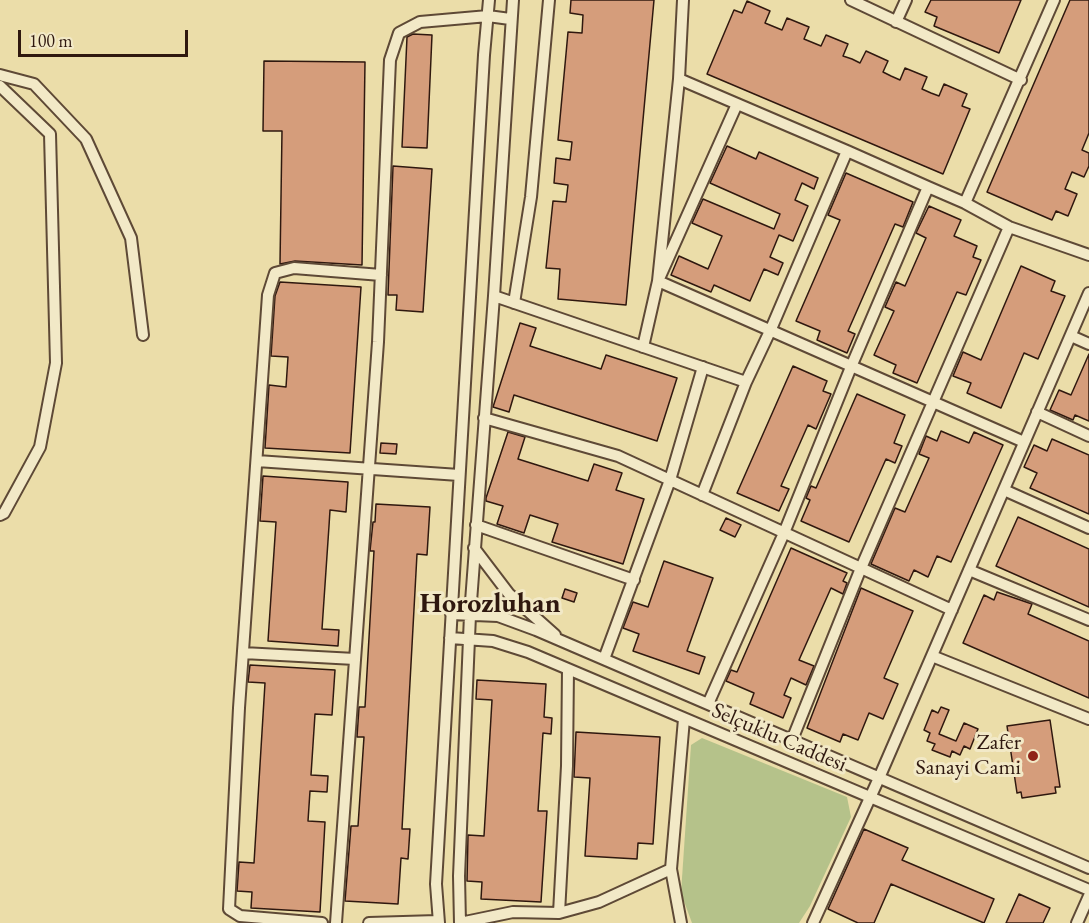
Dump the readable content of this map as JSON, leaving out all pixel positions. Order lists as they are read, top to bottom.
{
  "streets": {
    "street": ["Selçuklu Caddesi"]
  },
  "districts": ["Horozluhan"],
  "places": ["Zafer Sanayi Cami"],
  "scale_bar": "100 m"
}
